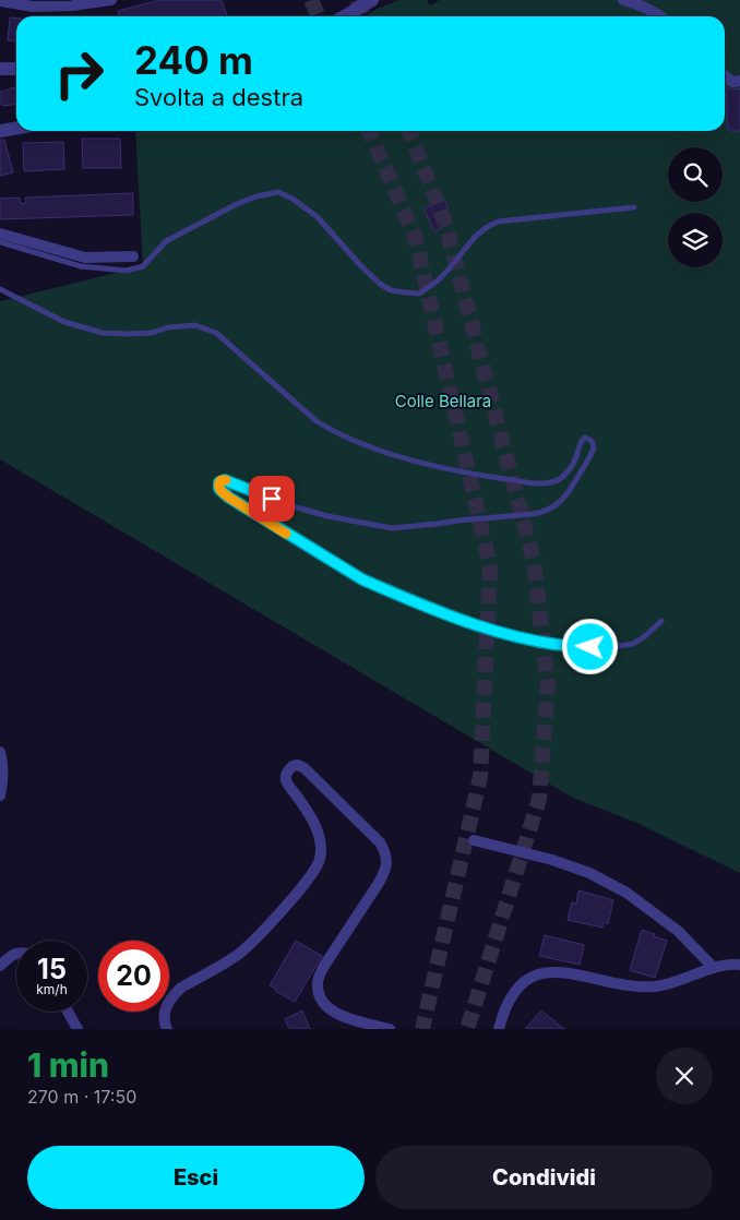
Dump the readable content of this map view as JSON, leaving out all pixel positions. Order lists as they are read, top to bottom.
{
  "parks": ["Colle Bellara"],
  "page": {
    "turn": ["240 m", "Svolta a destra"],
    "speed": "15 km/h",
    "limit": "20",
    "heading": ["1 min", "270 m · 17:50"],
    "buttons": ["Esci", "Condividi"]
  }
}
